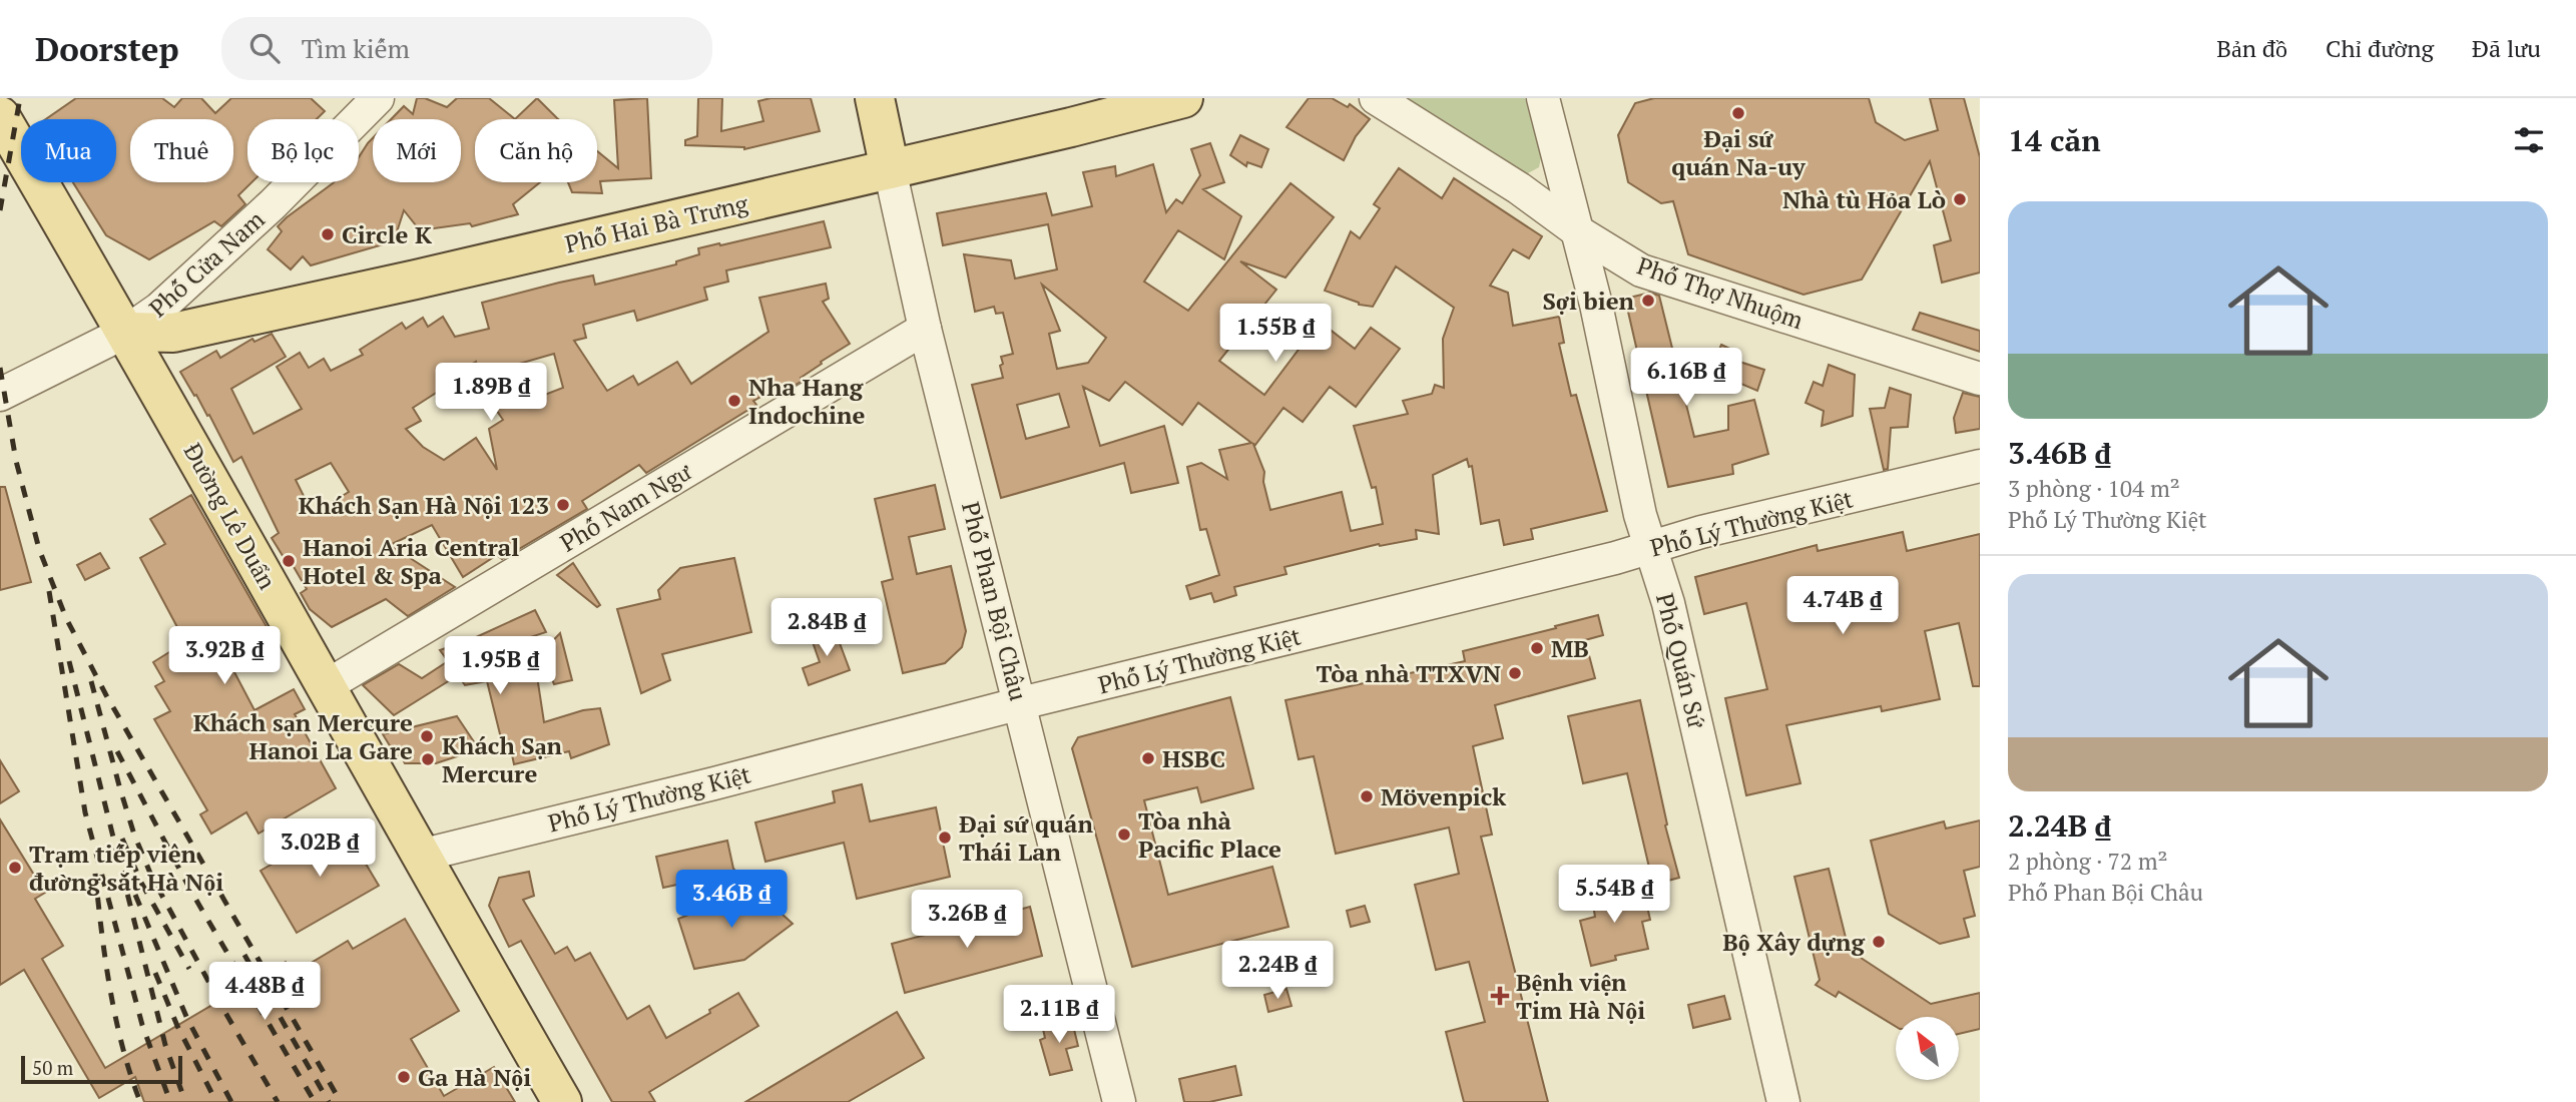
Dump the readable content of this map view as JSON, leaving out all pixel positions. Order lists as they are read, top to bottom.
{
  "streets": {
    "main road": ["Phố Hai Bà Trưng", "Đường Lê Duẩn", "Phố Phan Bội Châu"],
    "street": [
      "Phố Cửa Nam",
      "Phố Thợ Nhuộm",
      "Phố Nam Ngư",
      "Phố Lý Thường Kiệt",
      "Phố Quán Sứ"
    ]
  },
  "crossings": [
    ["Phố Hai Bà Trưng", "Phố Cửa Nam"],
    ["Phố Hai Bà Trưng", "Đường Lê Duẩn"],
    ["Phố Hai Bà Trưng", "Phố Phan Bội Châu"],
    ["Phố Cửa Nam", "Đường Lê Duẩn"],
    ["Phố Thợ Nhuộm", "Phố Quán Sứ"],
    ["Phố Nam Ngư", "Đường Lê Duẩn"],
    ["Phố Nam Ngư", "Phố Phan Bội Châu"],
    ["Đường Lê Duẩn", "Phố Lý Thường Kiệt"],
    ["Phố Lý Thường Kiệt", "Phố Phan Bội Châu"],
    ["Phố Lý Thường Kiệt", "Phố Quán Sứ"]
  ],
  "places": {
    "other": [
      "Đại sứ quán Na-uy",
      "Nhà tù Hỏa Lò",
      "Circle K",
      "Sợi bien",
      "Nha Hang Indochine",
      "Khách Sạn Hà Nội 123",
      "Hanoi Aria Central Hotel & Spa",
      "MB",
      "Tòa nhà TTXVN",
      "Khách sạn Mercure Hanoi La Gare",
      "HSBC",
      "Khách Sạn Mercure",
      "Mövenpick",
      "Tòa nhà Pacific Place",
      "Đại sứ quán Thái Lan",
      "Trạm tiếp viên đường sắt Hà Nội",
      "Bộ Xây dựng",
      "Ga Hà Nội"
    ],
    "health": ["Bệnh viện Tim Hà Nội"]
  },
  "scale_bar": "50 m",
  "north": "top left",
  "page": {
    "header": "Doorstep",
    "search": "Tìm kiếm",
    "nav": ["Bản đồ", "Chỉ đường", "Đã lưu"],
    "heading": "14 căn",
    "chip": [
      "Mua",
      "Thuê",
      "Bộ lọc",
      "Mới",
      "Căn hộ"
    ],
    "list": [
      {
        "name": "3.46B ₫",
        "note": "3 phòng · 104 m² · Phố Lý Thường Kiệt"
      },
      {
        "name": "2.24B ₫",
        "note": "2 phòng · 72 m² · Phố Phan Bội Châu"
      }
    ],
    "price": [
      "1.55B ₫",
      "6.16B ₫",
      "1.89B ₫",
      "4.74B ₫",
      "2.84B ₫",
      "3.92B ₫",
      "1.95B ₫",
      "3.02B ₫",
      "5.54B ₫",
      "3.46B ₫",
      "3.26B ₫",
      "2.24B ₫",
      "4.48B ₫",
      "2.11B ₫"
    ],
    "scale": "50 m"
  }
}
